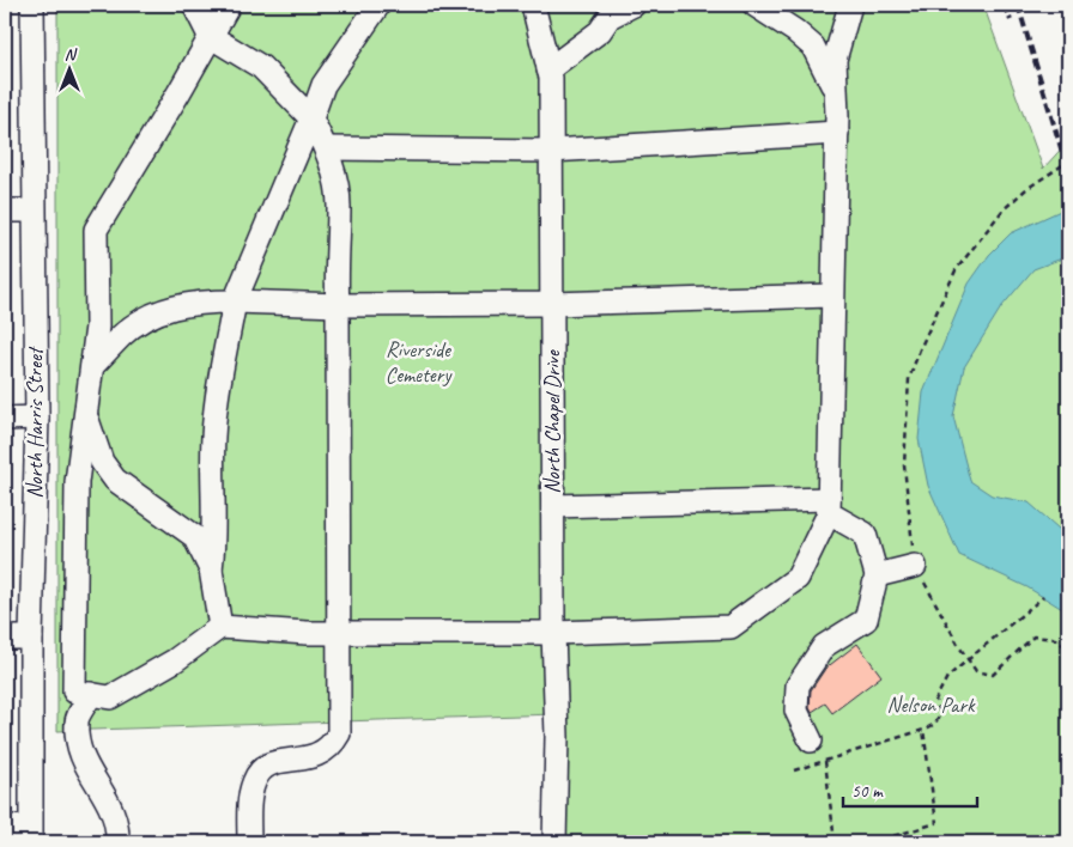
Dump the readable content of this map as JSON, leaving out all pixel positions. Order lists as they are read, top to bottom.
{
  "streets": {
    "street": ["North Chapel Drive", "North Harris Street"]
  },
  "parks": ["Riverside Cemetery", "Nelson Park"],
  "scale_bar": "50 m",
  "north": "top"
}
